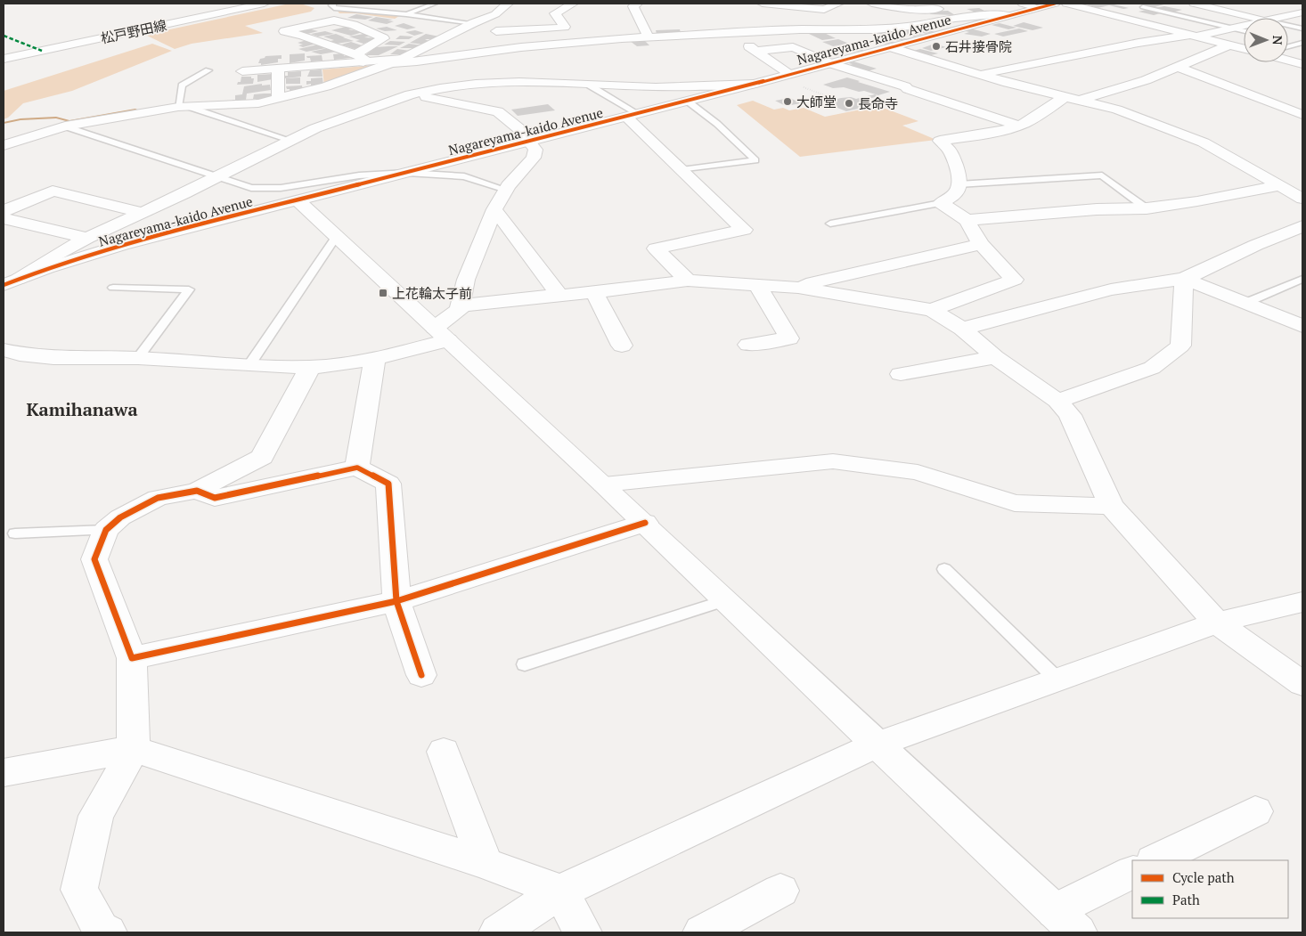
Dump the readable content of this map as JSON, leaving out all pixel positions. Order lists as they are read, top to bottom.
{
  "streets": {
    "street": ["松戸野田線", "Nagareyama-kaido Avenue"]
  },
  "districts": ["Kamihanawa"],
  "places": {
    "other": ["石井接骨院", "大師堂", "長命寺"],
    "transit": ["上花輪太子前"]
  },
  "legend": ["Cycle path", "Path"],
  "north": "right"
}
